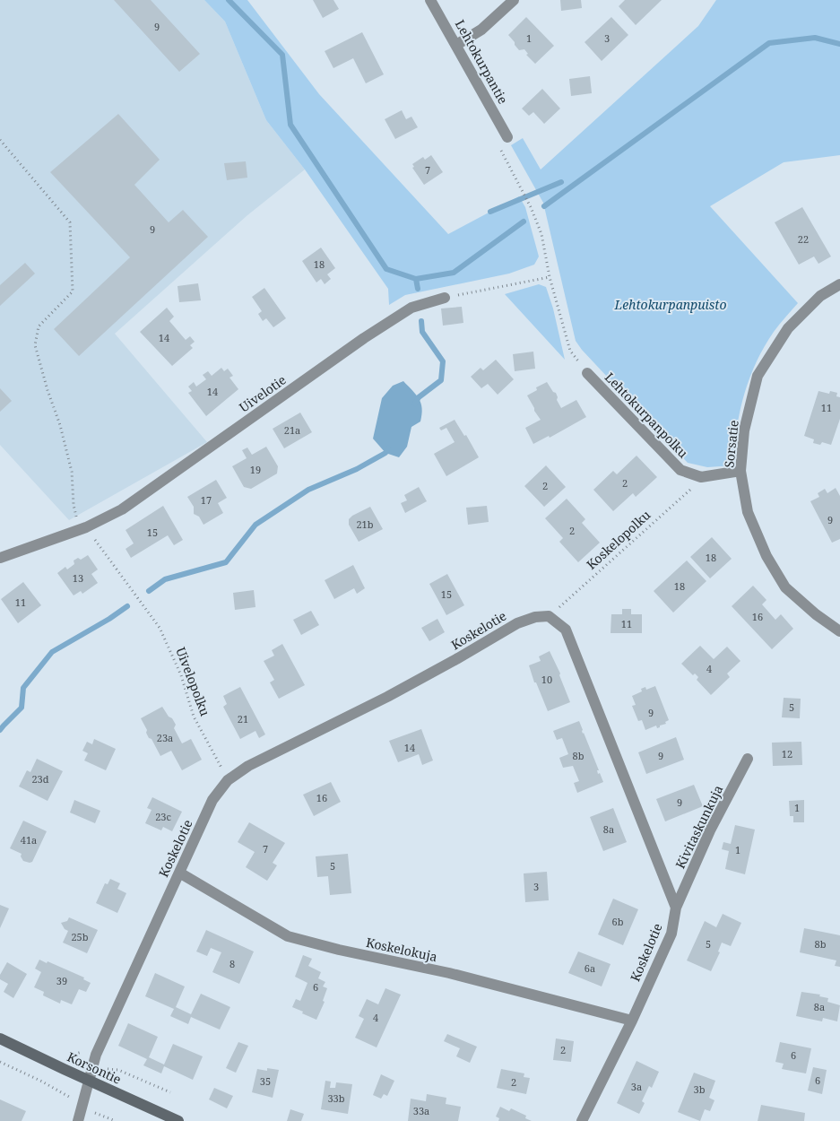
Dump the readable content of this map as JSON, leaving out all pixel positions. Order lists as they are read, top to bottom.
{
  "streets": {
    "main road": ["Korsontie"],
    "street": [
      "Lehtokurpantie",
      "Uivelotie",
      "Lehtokurpanpolku",
      "Sorsatie",
      "Koskelotie",
      "Kivitaskunkuja",
      "Koskelokuja"
    ],
    "path": ["Koskelopolku", "Uivelopolku"]
  },
  "crossings": [
    ["Uivelotie", "Uivelopolku"],
    ["Lehtokurpanpolku", "Sorsatie"],
    ["Lehtokurpanpolku", "Koskelopolku"],
    ["Koskelopolku", "Koskelotie"],
    ["Koskelotie", "Uivelopolku"],
    ["Koskelotie", "Kivitaskunkuja"],
    ["Koskelotie", "Koskelokuja"],
    ["Koskelotie", "Korsontie"]
  ],
  "parks": ["Lehtokurpanpuisto"],
  "house_numbers": [
    "9",
    "1",
    "3",
    "7",
    "9",
    "22",
    "18",
    "14",
    "14",
    "11",
    "21a",
    "19",
    "2",
    "2",
    "17",
    "9",
    "21b",
    "2",
    "15",
    "18",
    "13",
    "18",
    "15",
    "11",
    "16",
    "11",
    "4",
    "10",
    "5",
    "9",
    "21",
    "23a",
    "14",
    "12",
    "8b",
    "9",
    "23d",
    "16",
    "9",
    "1",
    "23c",
    "8a",
    "41a",
    "7",
    "1",
    "5",
    "3",
    "6b",
    "25b",
    "5",
    "8b",
    "8",
    "6a",
    "39",
    "6",
    "8a",
    "4",
    "2",
    "6",
    "6",
    "35",
    "2",
    "3a",
    "3b",
    "33b",
    "33a"
  ]
}
